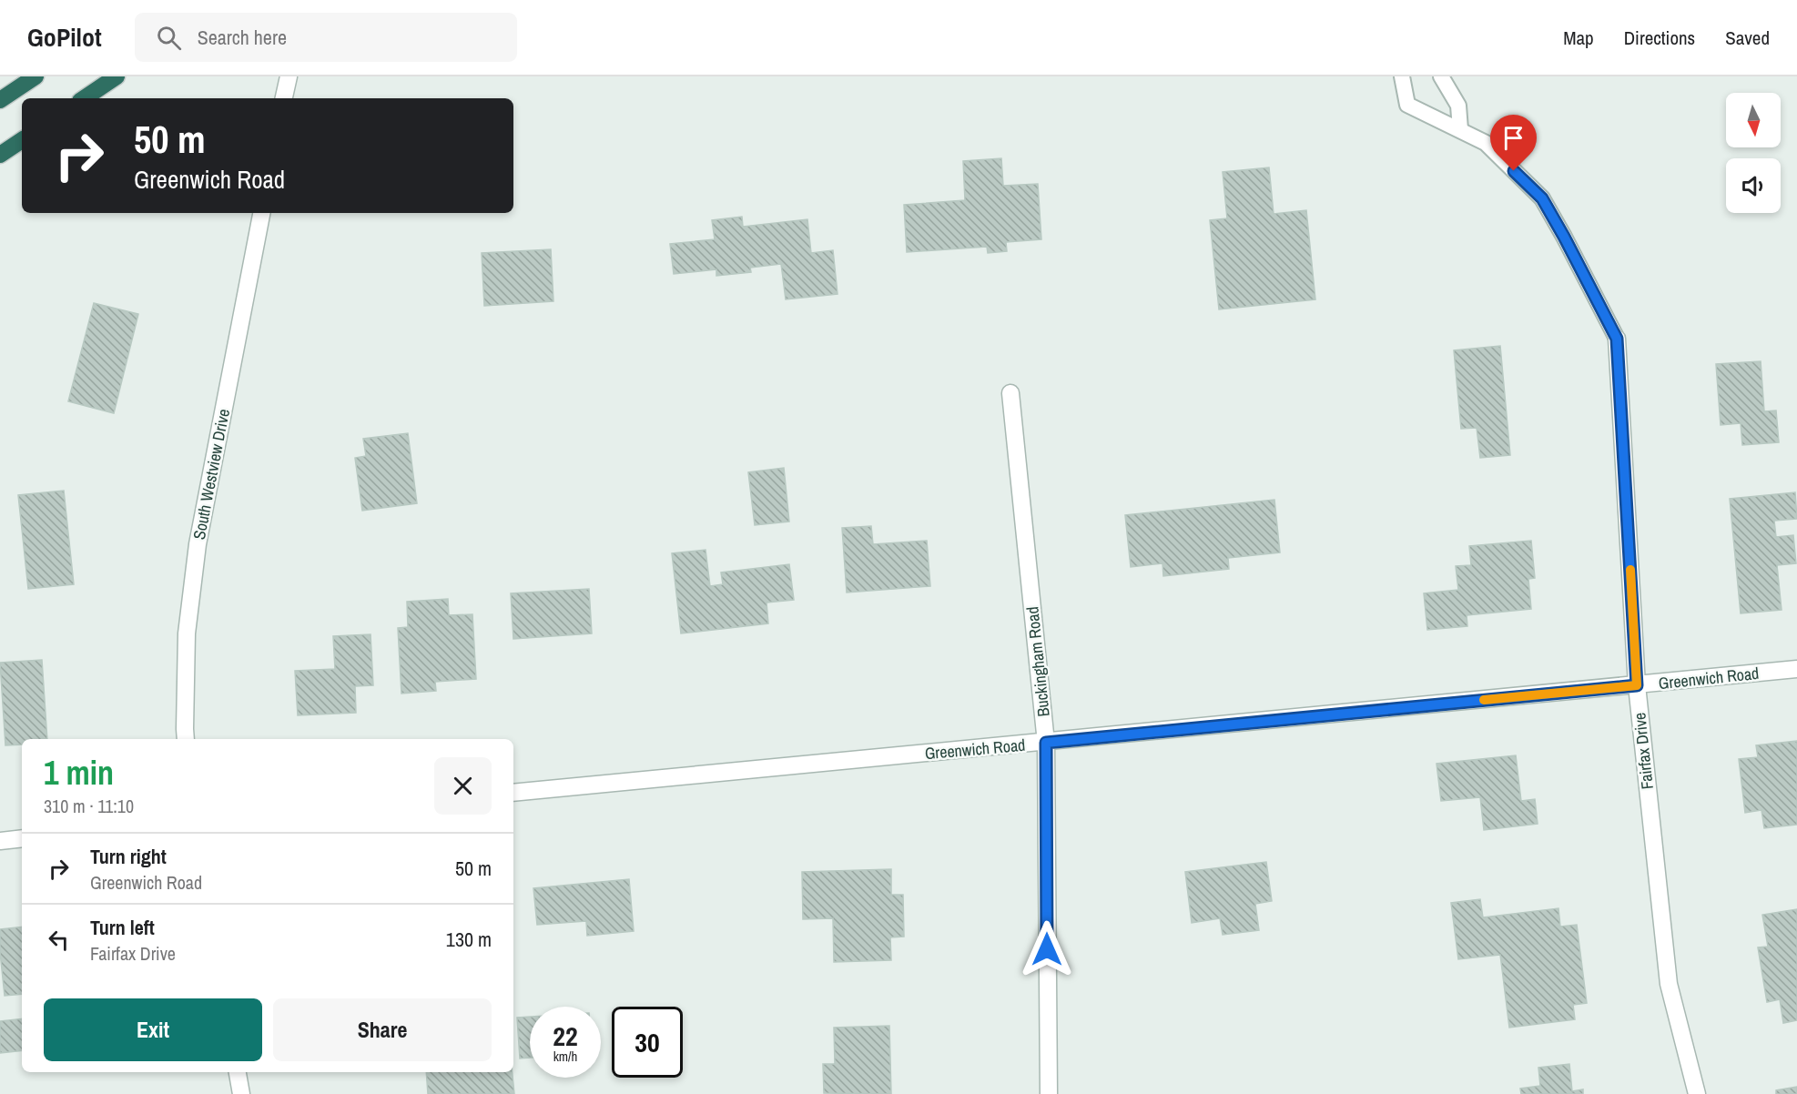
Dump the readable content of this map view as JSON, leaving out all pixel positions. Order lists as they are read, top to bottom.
{
  "streets": {
    "street": [
      "South Westview Drive",
      "Buckingham Road",
      "Greenwich Road",
      "Fairfax Drive"
    ]
  },
  "crossings": [
    ["Buckingham Road", "Greenwich Road"],
    ["Greenwich Road", "Fairfax Drive"]
  ],
  "north": "bottom",
  "page": {
    "header": "GoPilot",
    "search": "Search here",
    "nav": ["Map", "Directions", "Saved"],
    "turn": ["50 m", "Greenwich Road"],
    "heading": ["1 min", "310 m · 11:10"],
    "list": [
      {
        "name": "Turn right",
        "note": "Greenwich Road",
        "value": "50 m"
      },
      {
        "name": "Turn left",
        "note": "Fairfax Drive",
        "value": "130 m"
      }
    ],
    "buttons": ["Exit", "Share"],
    "speed": "22 km/h",
    "limit": "30"
  }
}
